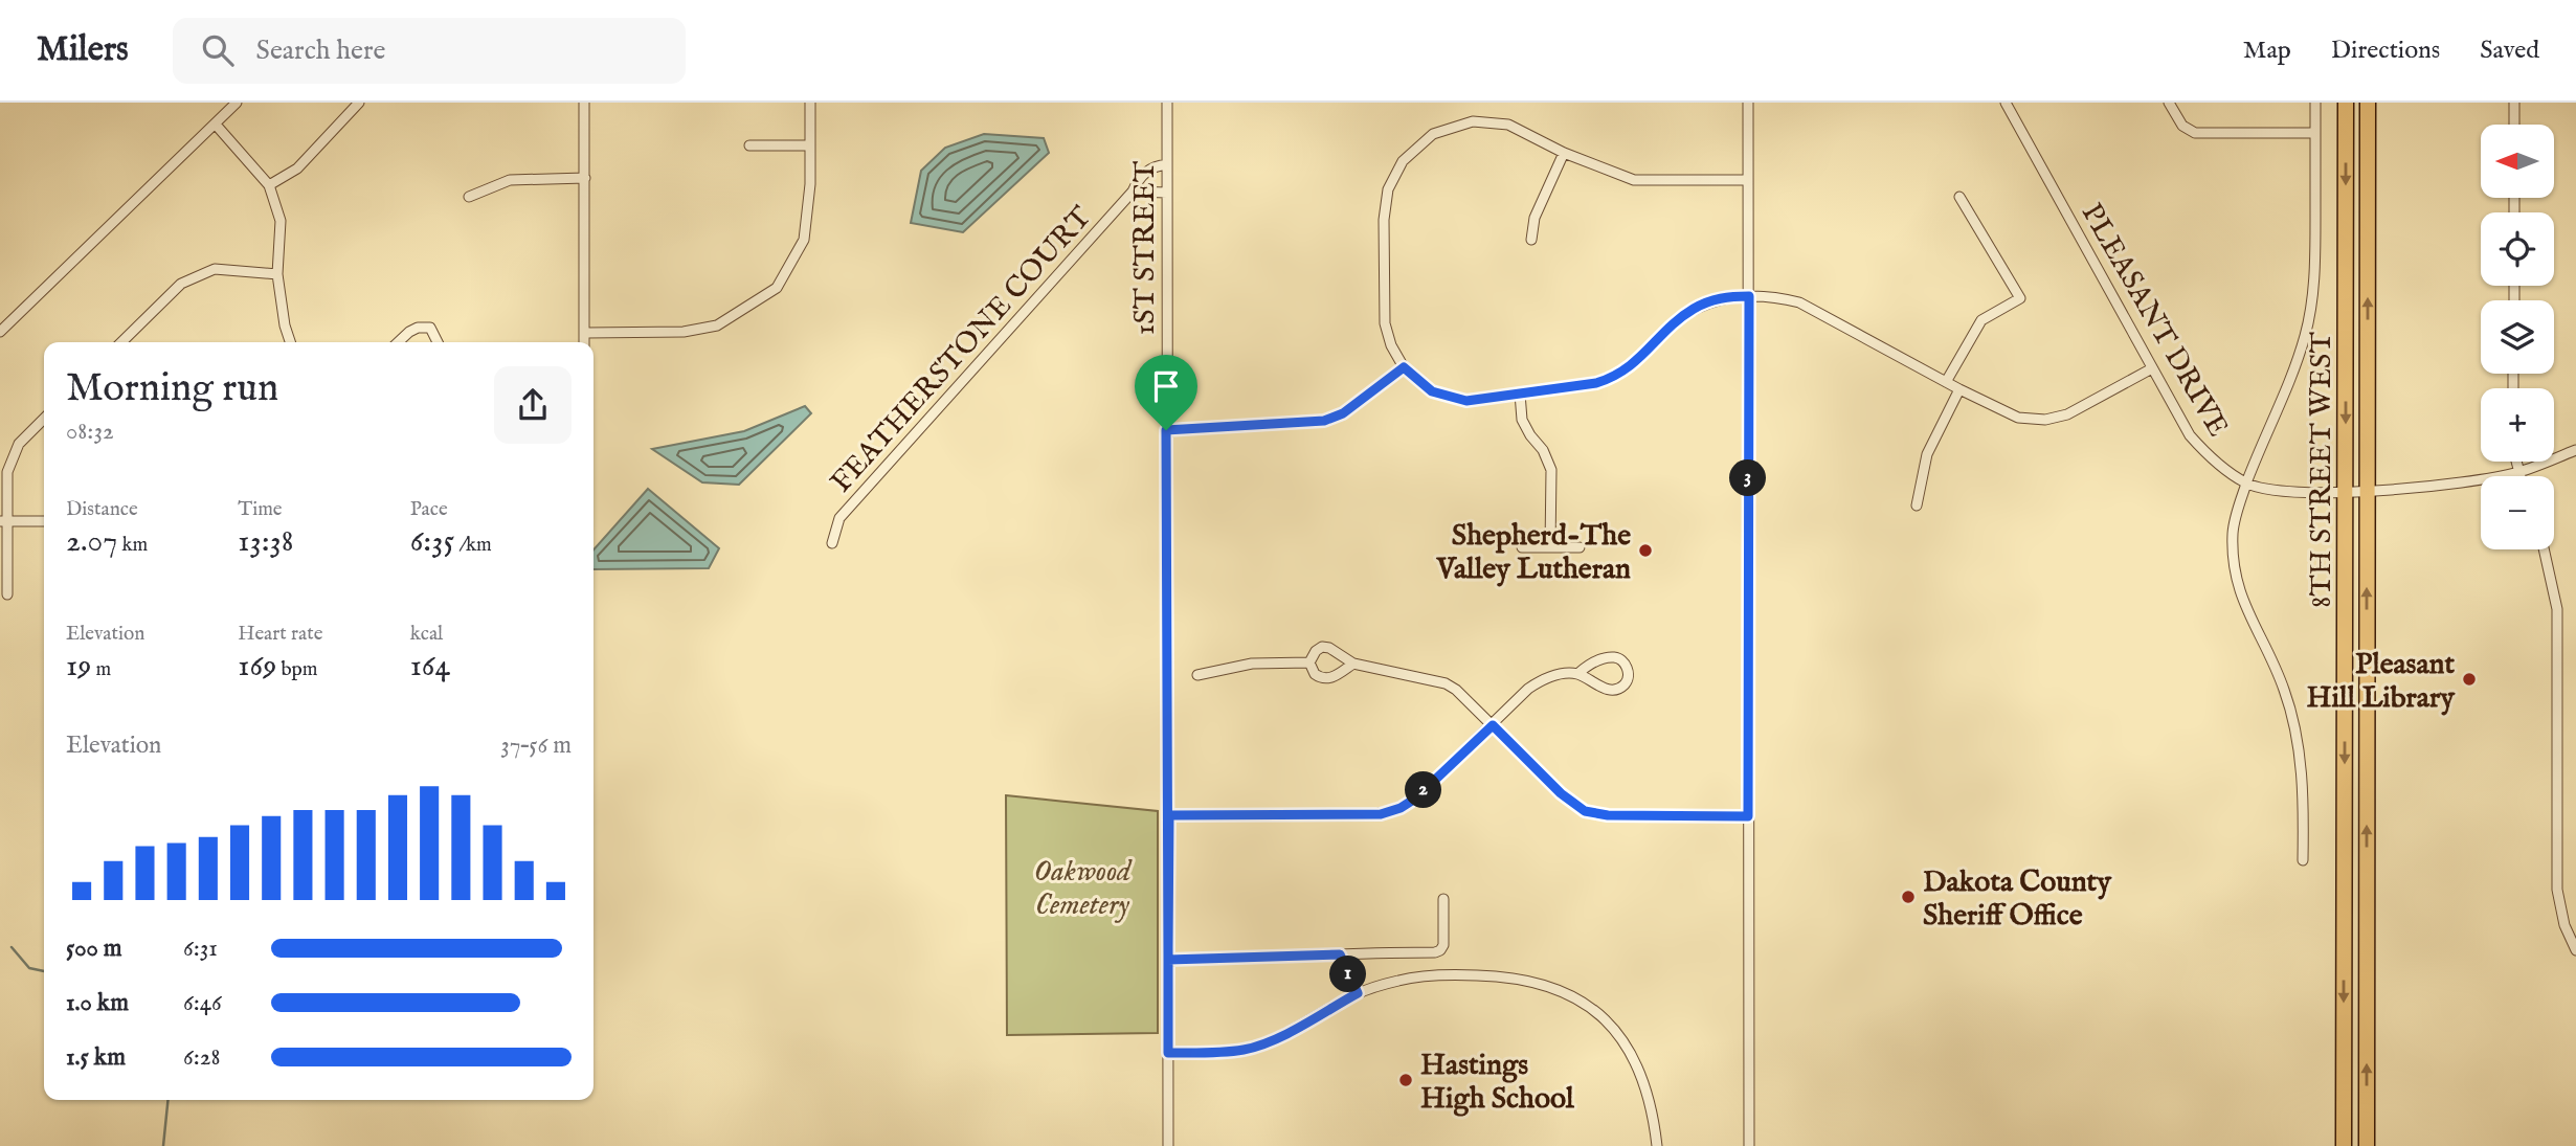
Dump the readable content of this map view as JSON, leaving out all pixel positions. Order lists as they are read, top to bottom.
{
  "streets": {
    "highway": ["8TH STREET WEST"],
    "street": ["1ST STREET", "PLEASANT DRIVE", "FEATHERSTONE COURT"]
  },
  "crossings": [
    ["1ST STREET", "FEATHERSTONE COURT"],
    ["PLEASANT DRIVE", "8TH STREET WEST"]
  ],
  "parks": ["Oakwood Cemetery"],
  "places": [
    "Shepherd-The Valley Lutheran",
    "Pleasant Hill Library",
    "Dakota County Sheriff Office",
    "Hastings High School"
  ],
  "north": "left",
  "page": {
    "header": "Milers",
    "search": "Search here",
    "nav": ["Map", "Directions", "Saved"],
    "map_buttons": ["+", "−"],
    "heading": ["Morning run", "08:32"],
    "pins": ["3", "2", "1"],
    "stats": [
      ["Distance", "2.07 km"],
      ["Time", "13:38"],
      ["Pace", "6:35 /km"],
      ["Elevation", "19 m"],
      ["Heart rate", "169 bpm"],
      ["kcal", "164"]
    ],
    "chart": ["Elevation", "37–56 m"],
    "list": [
      {
        "name": "500 m",
        "note": "6:31"
      },
      {
        "name": "1.0 km",
        "note": "6:46"
      },
      {
        "name": "1.5 km",
        "note": "6:28"
      }
    ]
  }
}
